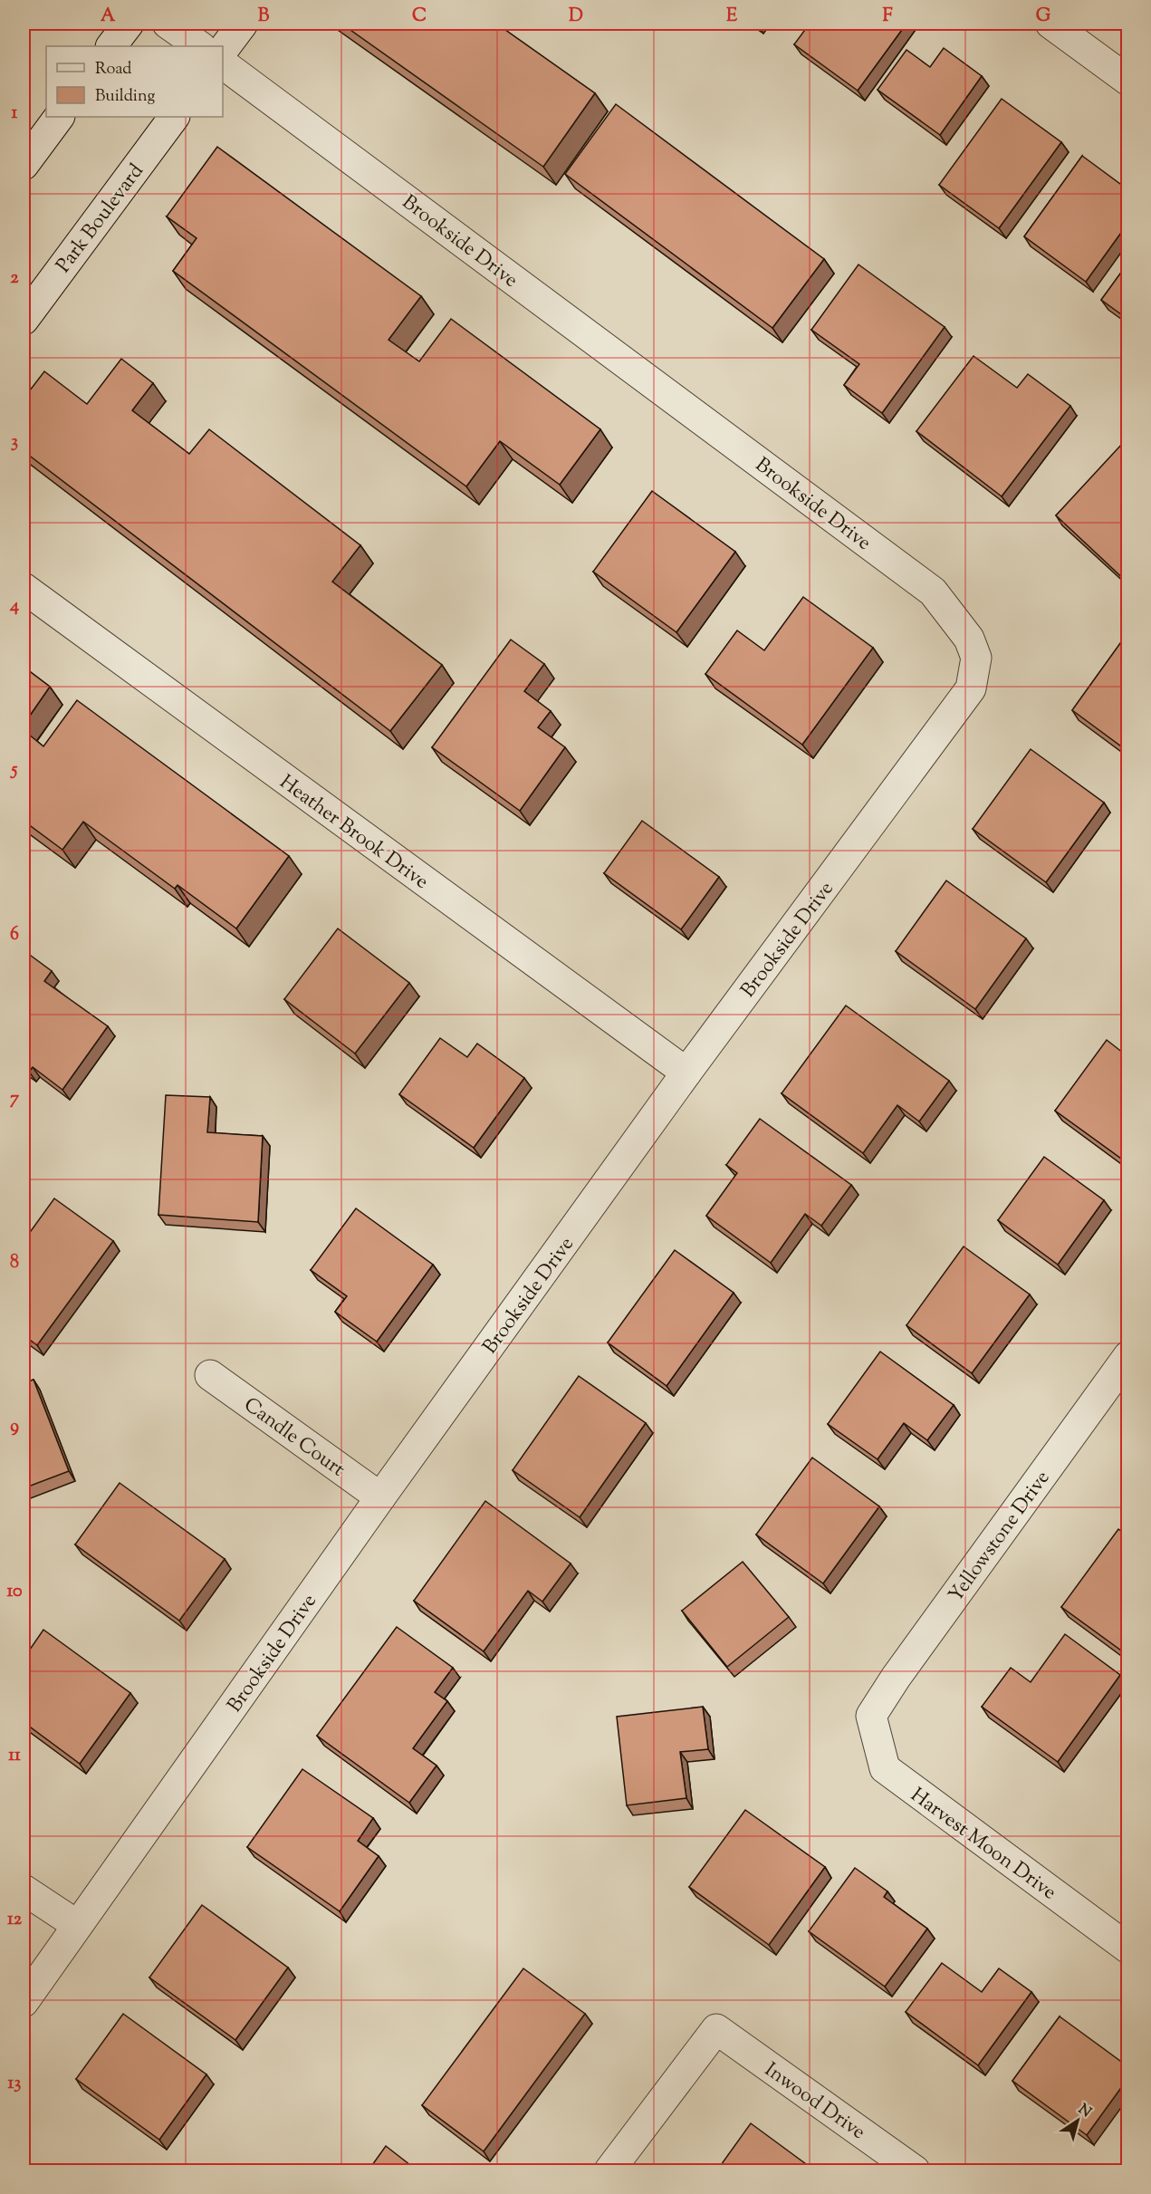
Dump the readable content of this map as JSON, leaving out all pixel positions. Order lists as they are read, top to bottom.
{
  "streets": {
    "street": [
      "Park Boulevard",
      "Brookside Drive",
      "Heather Brook Drive",
      "Candle Court",
      "Yellowstone Drive",
      "Harvest Moon Drive",
      "Inwood Drive"
    ]
  },
  "crossings": [
    ["Brookside Drive", "Heather Brook Drive"],
    ["Brookside Drive", "Candle Court"],
    ["Yellowstone Drive", "Harvest Moon Drive"]
  ],
  "legend": ["Road", "Building"],
  "north": "top right",
  "grid": {
    "columns": [
      "A",
      "B",
      "C",
      "D",
      "E",
      "F",
      "G"
    ],
    "rows": [
      "1",
      "2",
      "3",
      "4",
      "5",
      "6",
      "7",
      "8",
      "9",
      "10",
      "11",
      "12",
      "13"
    ]
  }
}
